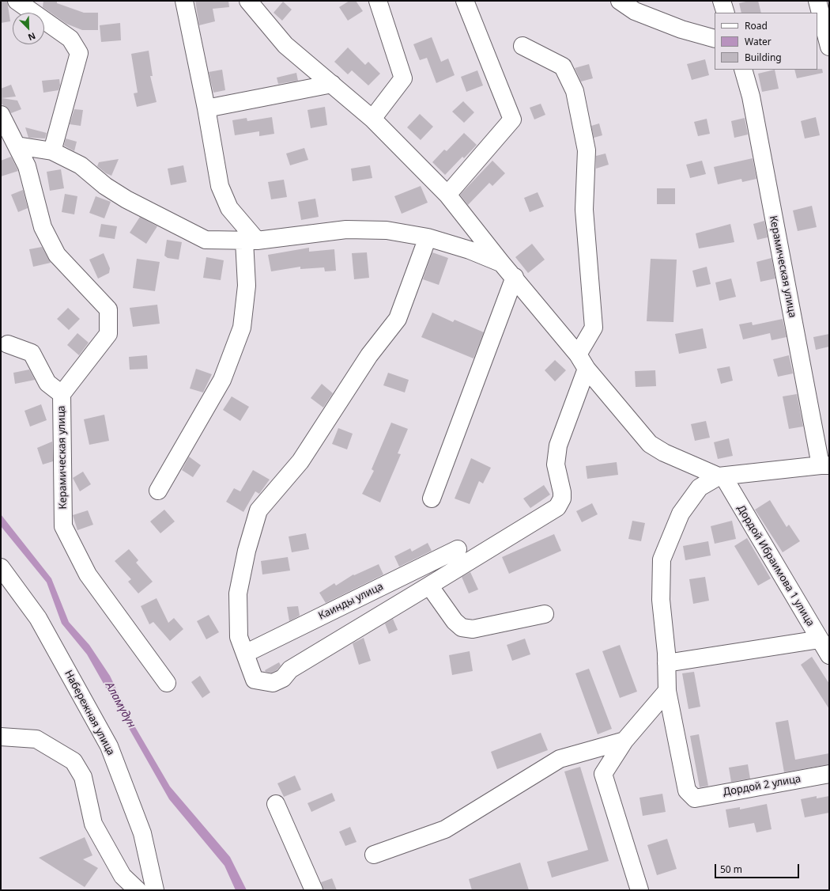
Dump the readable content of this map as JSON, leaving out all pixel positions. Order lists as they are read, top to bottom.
{
  "streets": {
    "street": [
      "Керамическая улица",
      "Дордой Ибраимова 1 улица",
      "Каинды улица",
      "Набережная улица",
      "Дордой 2 улица"
    ]
  },
  "water": ["Аламүдүн"],
  "legend": ["Road", "Water", "Building"],
  "scale_bar": "50 m",
  "north": "bottom right"
}
